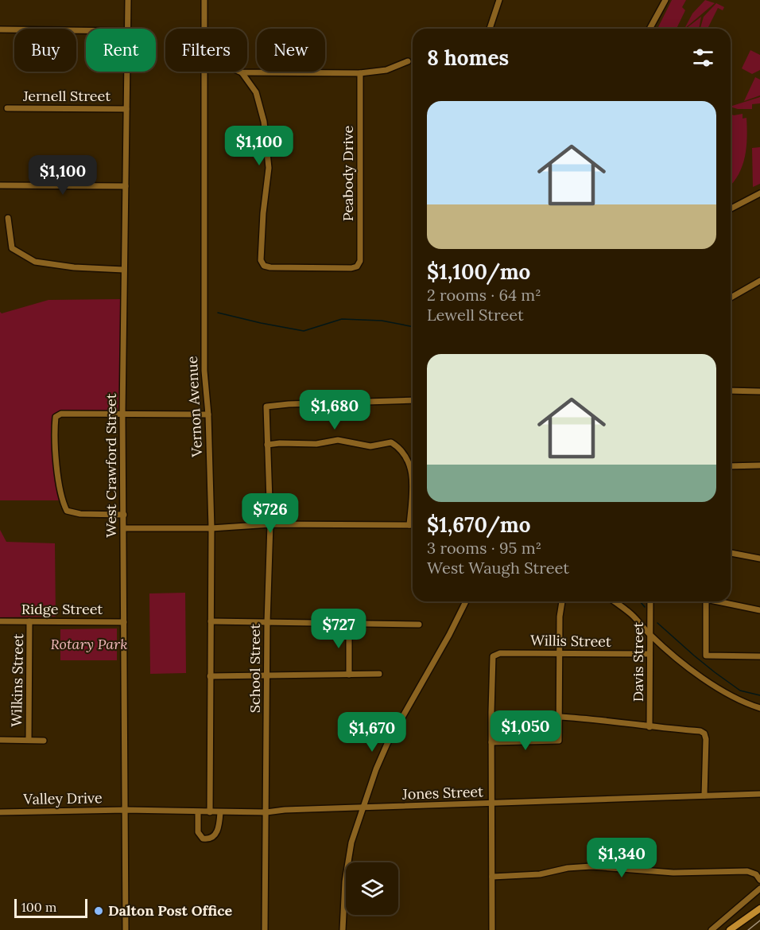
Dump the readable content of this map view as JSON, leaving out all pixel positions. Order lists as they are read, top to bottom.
{
  "streets": {
    "street": [
      "Jernell Street",
      "Peabody Drive",
      "Vernon Avenue",
      "West Crawford Street",
      "Ridge Street",
      "Willis Street",
      "Davis Street",
      "School Street",
      "Wilkins Street",
      "Jones Street",
      "Valley Drive"
    ]
  },
  "crossings": [
    ["Jernell Street", "West Crawford Street"],
    ["Vernon Avenue", "Jones Street"],
    ["West Crawford Street", "Ridge Street"],
    ["West Crawford Street", "Jones Street"],
    ["West Crawford Street", "Valley Drive"],
    ["Ridge Street", "Wilkins Street"],
    ["Willis Street", "Davis Street"],
    ["School Street", "Jones Street"],
    ["Jones Street", "Valley Drive"]
  ],
  "parks": ["Rotary Park"],
  "places": ["Dalton Post Office"],
  "scale_bar": "100 m",
  "page": {
    "chip": [
      "Buy",
      "Rent",
      "Filters",
      "New"
    ],
    "heading": "8 homes",
    "list": [
      {
        "name": "$1,100/mo",
        "note": "2 rooms · 64 m² · Lewell Street"
      },
      {
        "name": "$1,670/mo",
        "note": "3 rooms · 95 m² · West Waugh Street"
      }
    ],
    "price": [
      "$1,100",
      "$1,100",
      "$1,680",
      "$726",
      "$727",
      "$1,050",
      "$1,670",
      "$1,340"
    ],
    "scale": "100 m"
  }
}
